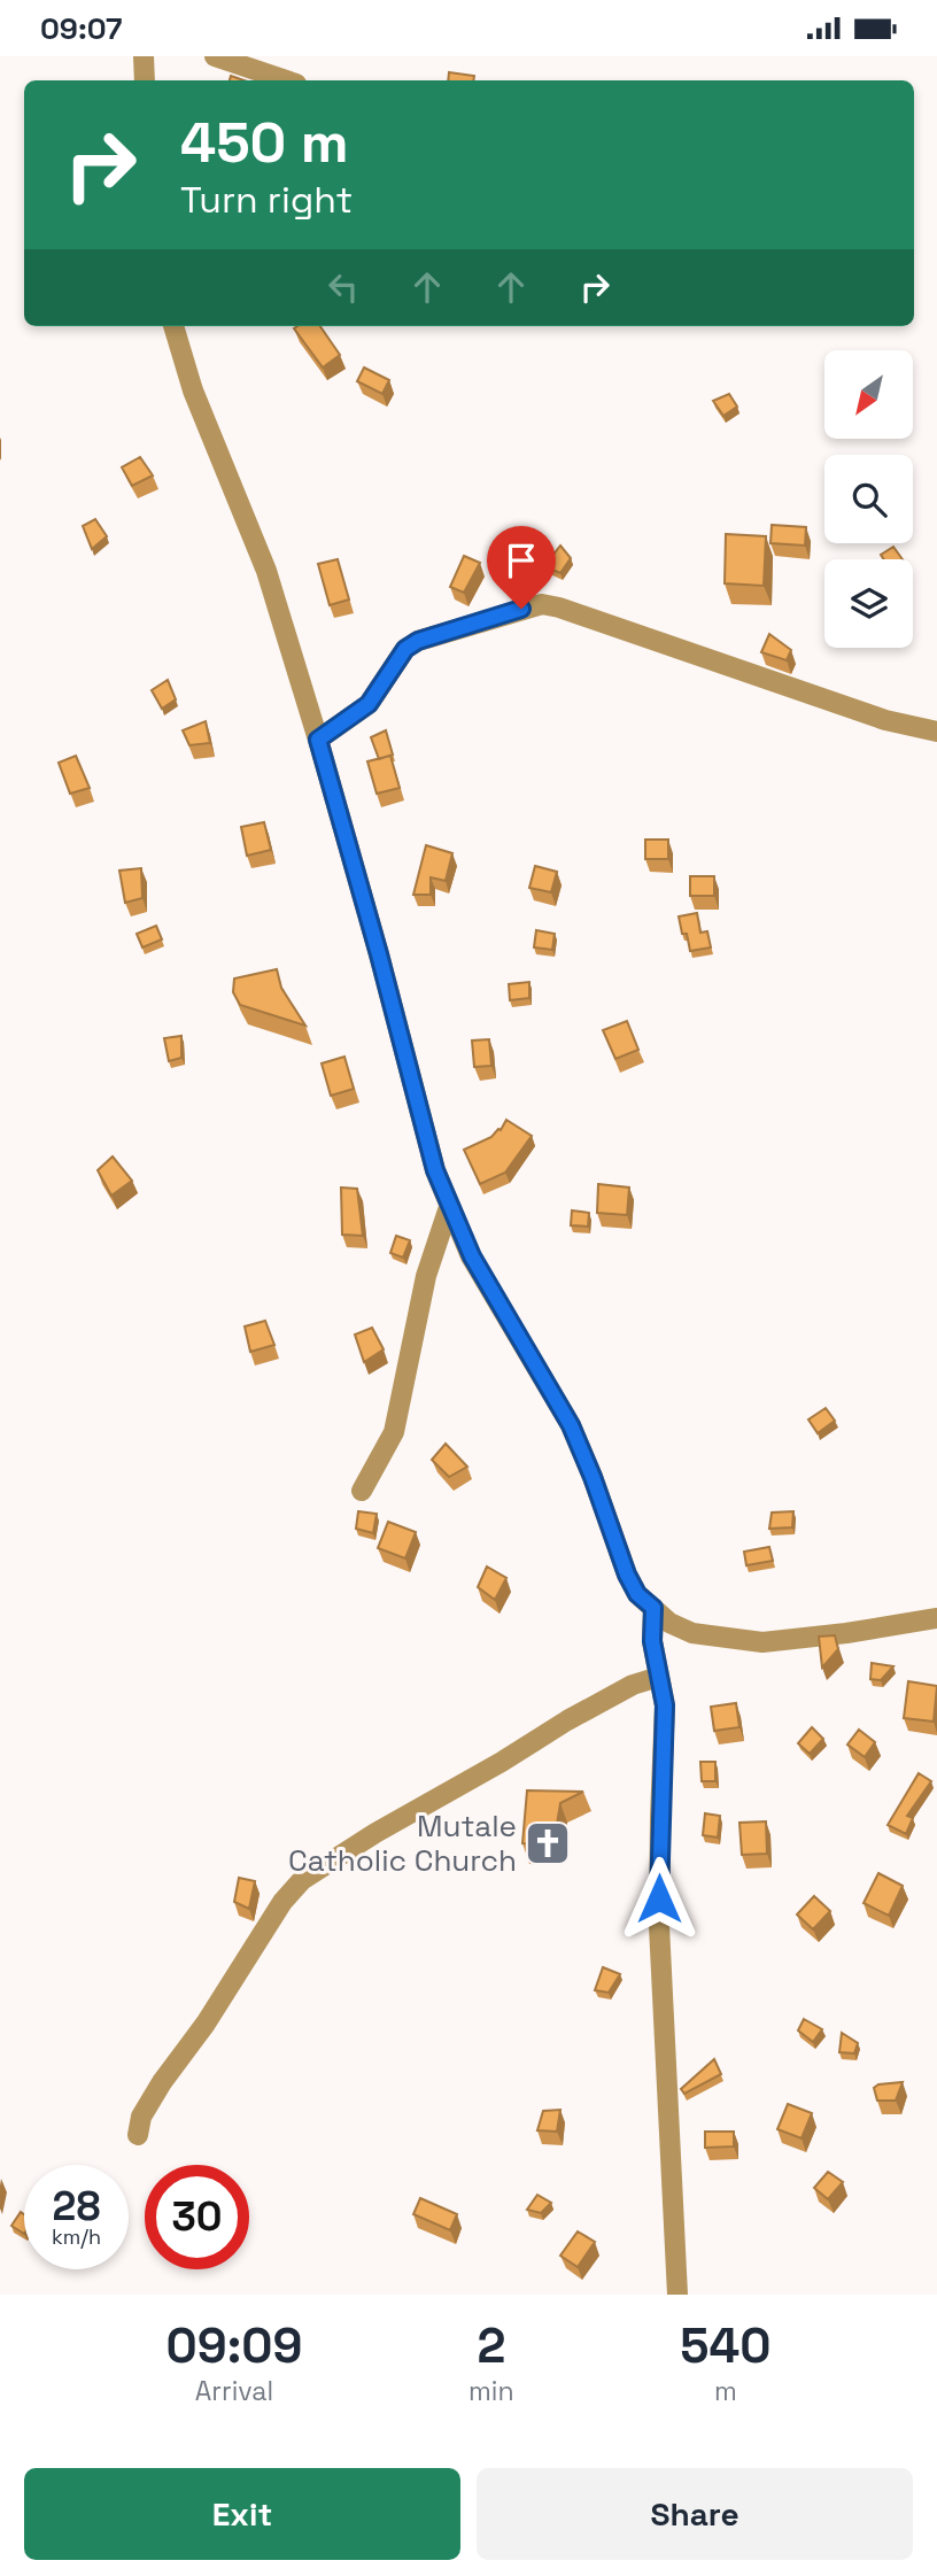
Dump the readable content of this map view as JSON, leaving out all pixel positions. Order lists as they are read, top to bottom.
{
  "places": {
    "church": ["Mutale Catholic Church"]
  },
  "north": "bottom left",
  "page": {
    "status": "09:07",
    "turn": ["450 m", "Turn right"],
    "speed": "28 km/h",
    "limit": "30",
    "eta": [
      "09:09",
      "Arrival",
      "2",
      "min",
      "540",
      "m"
    ],
    "buttons": ["Exit", "Share"]
  }
}
